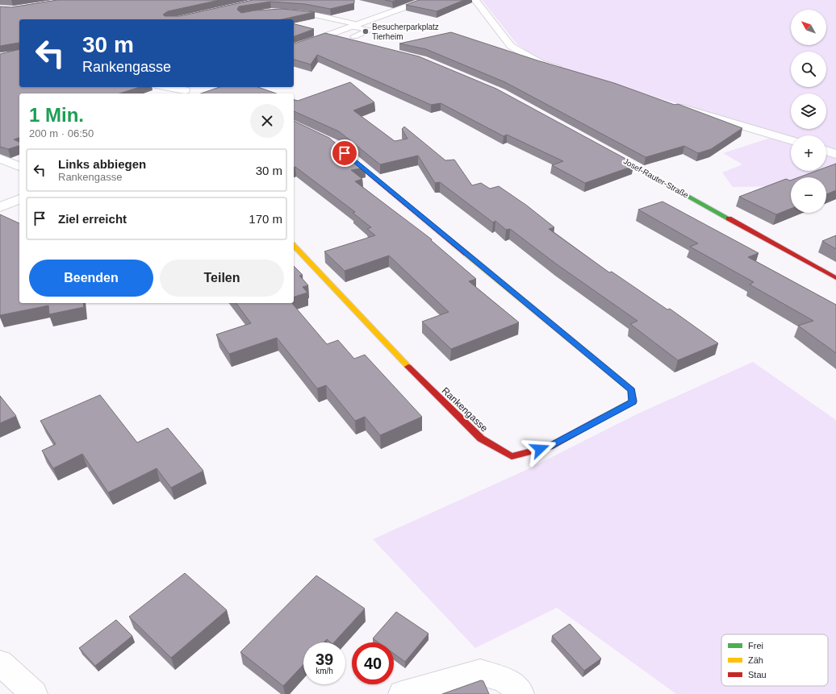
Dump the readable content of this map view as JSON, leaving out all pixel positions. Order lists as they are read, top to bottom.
{
  "streets": {
    "street": ["Josef-Rauter-Straße", "Rankengasse"]
  },
  "places": ["Besucherparkplatz Tierheim"],
  "legend": ["Frei", "Zäh", "Stau"],
  "north": "top left",
  "page": {
    "map_buttons": ["+", "−"],
    "turn": ["30 m", "Rankengasse"],
    "heading": ["1 Min.", "200 m · 06:50"],
    "list": [
      {
        "name": "Links abbiegen",
        "note": "Rankengasse",
        "value": "30 m"
      },
      {
        "name": "Ziel erreicht",
        "value": "170 m"
      }
    ],
    "buttons": ["Beenden", "Teilen"],
    "speed": "39 km/h",
    "limit": "40"
  }
}
